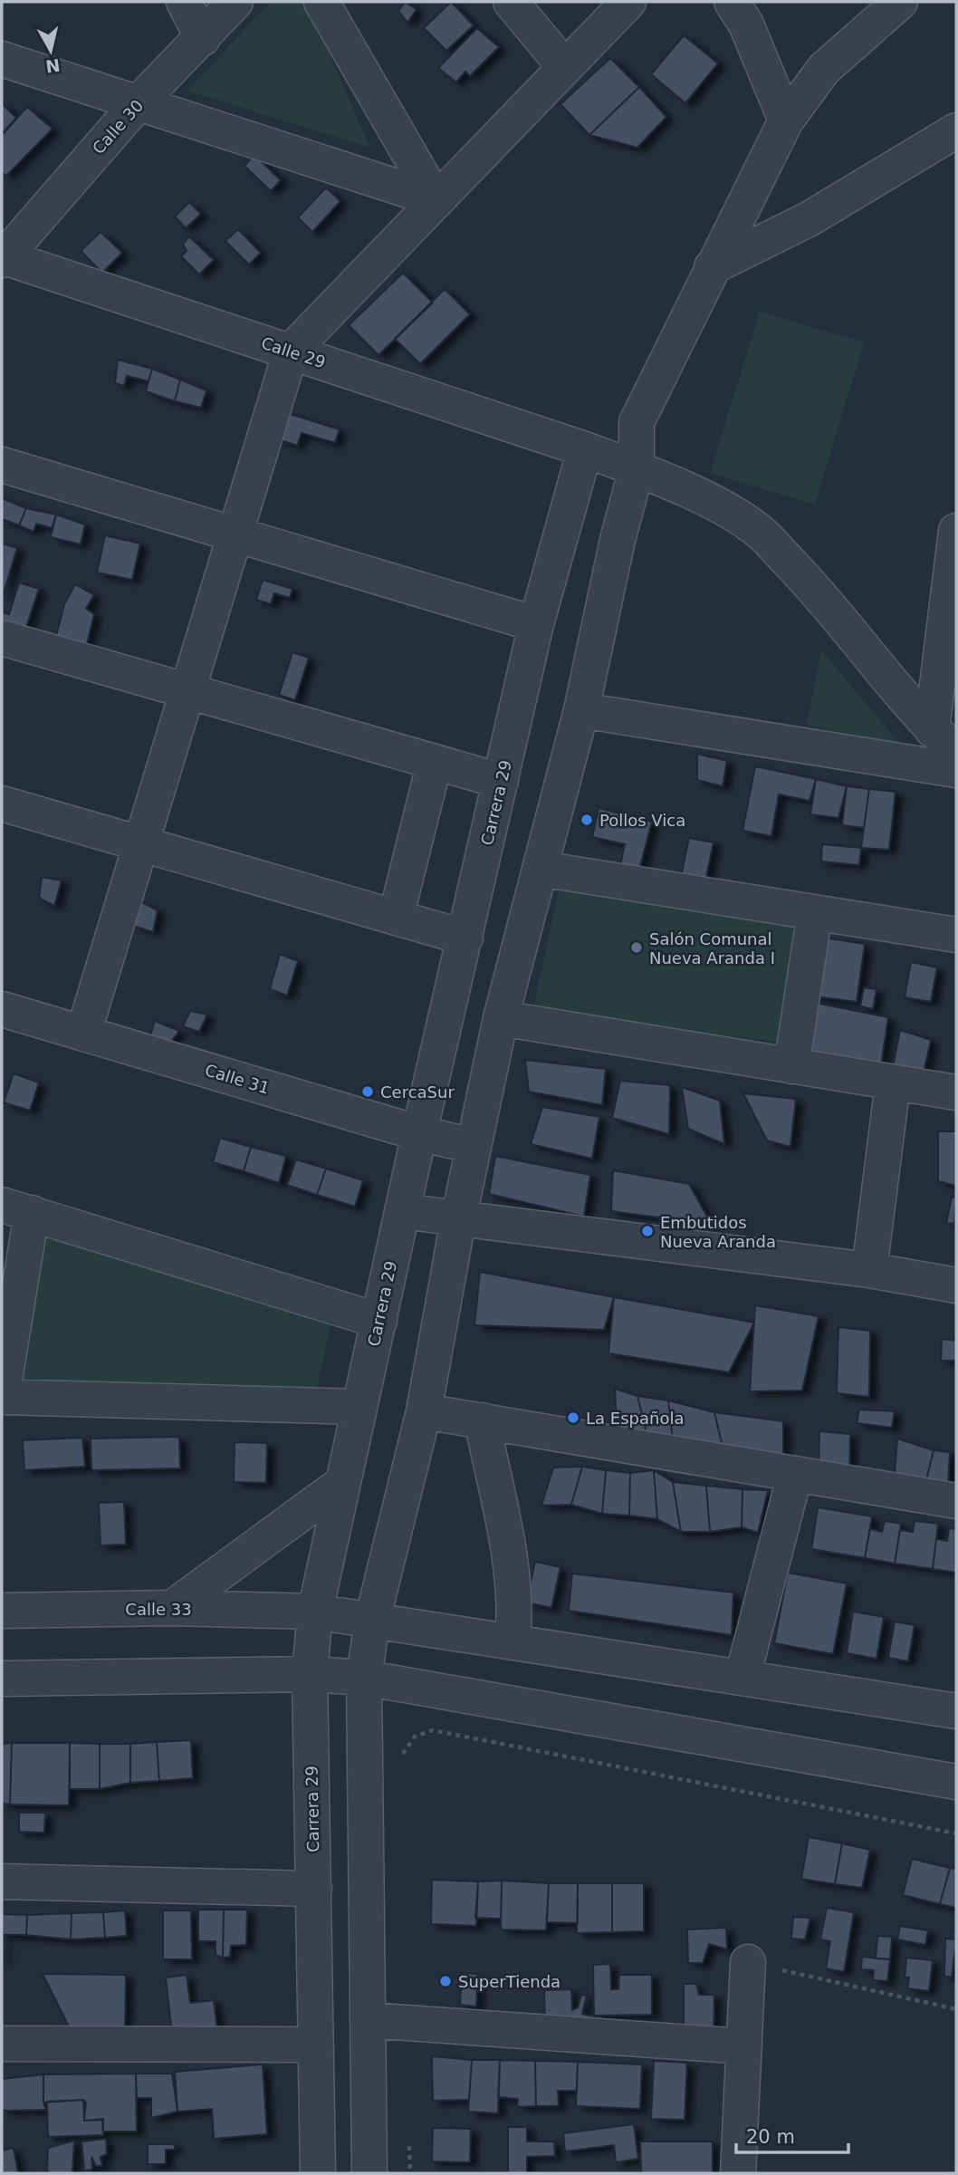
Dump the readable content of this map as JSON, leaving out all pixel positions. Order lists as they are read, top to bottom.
{
  "streets": {
    "street": [
      "Calle 30",
      "Calle 29",
      "Carrera 29",
      "Calle 31",
      "Calle 33"
    ]
  },
  "crossings": [
    ["Calle 30", "Calle 29"],
    ["Calle 29", "Carrera 29"],
    ["Carrera 29", "Calle 31"],
    ["Carrera 29", "Calle 33"]
  ],
  "places": [
    "Pollos Vica",
    "Salón Comunal Nueva Aranda I",
    "CercaSur",
    "Embutidos Nueva Aranda",
    "La Española",
    "SuperTienda"
  ],
  "scale_bar": "20 m",
  "north": "bottom"
}
